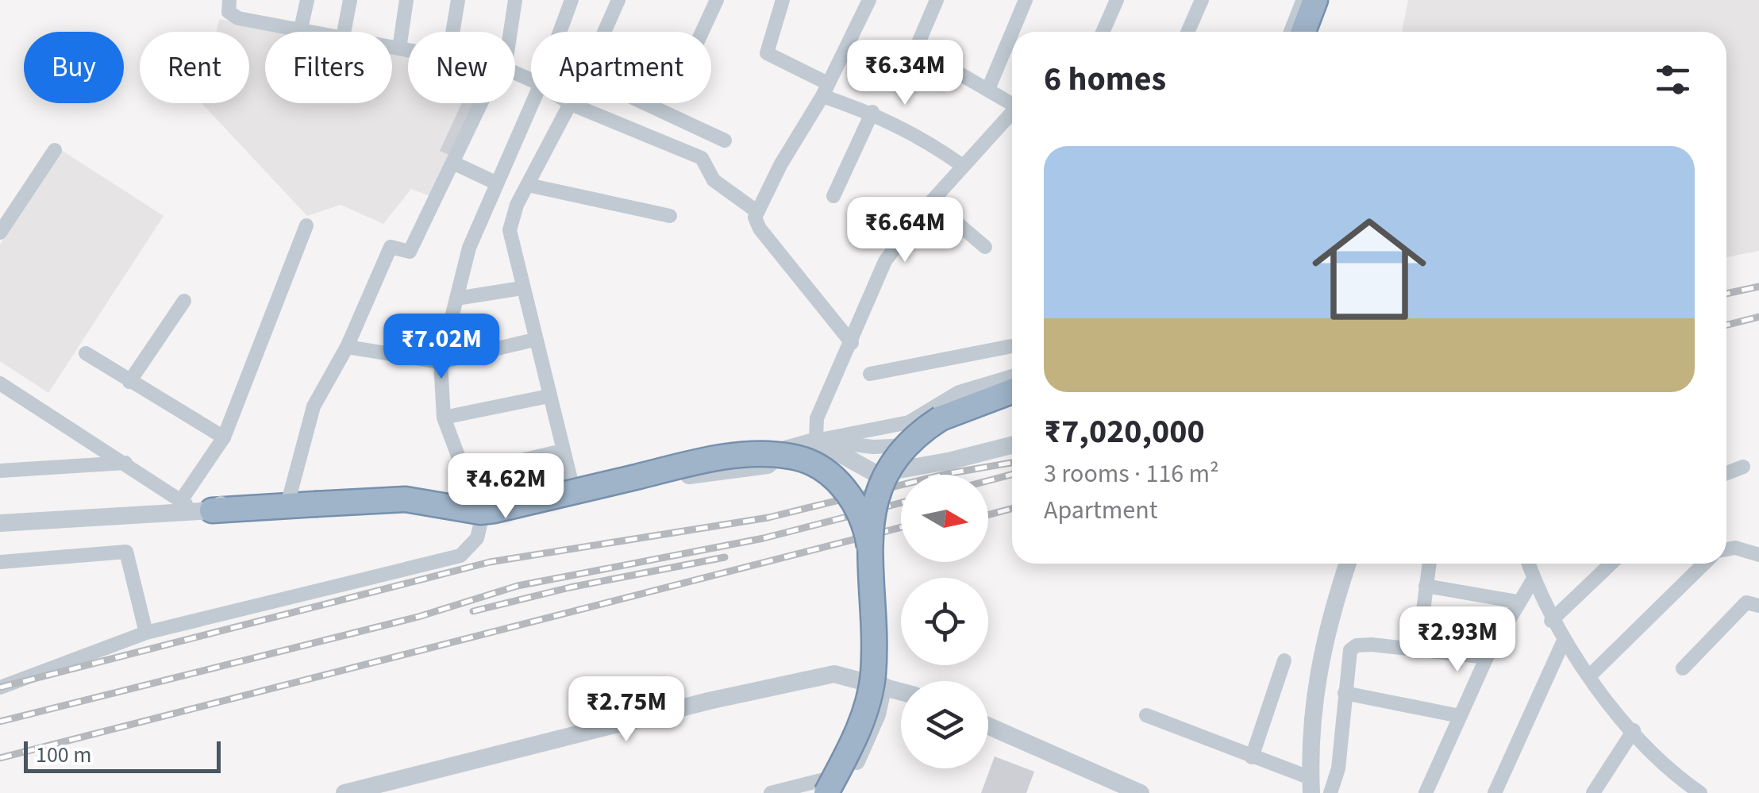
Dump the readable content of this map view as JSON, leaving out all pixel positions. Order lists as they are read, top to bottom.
{
  "scale_bar": "100 m",
  "north": "right",
  "page": {
    "chip": [
      "Buy",
      "Rent",
      "Filters",
      "New",
      "Apartment"
    ],
    "heading": "6 homes",
    "price": [
      "₹6.34M",
      "₹6.64M",
      "₹7.02M",
      "₹4.62M",
      "₹2.93M",
      "₹2.75M"
    ],
    "list": [
      {
        "name": "₹7,020,000",
        "note": "3 rooms · 116 m² · Apartment"
      }
    ],
    "scale": "100 m"
  }
}
